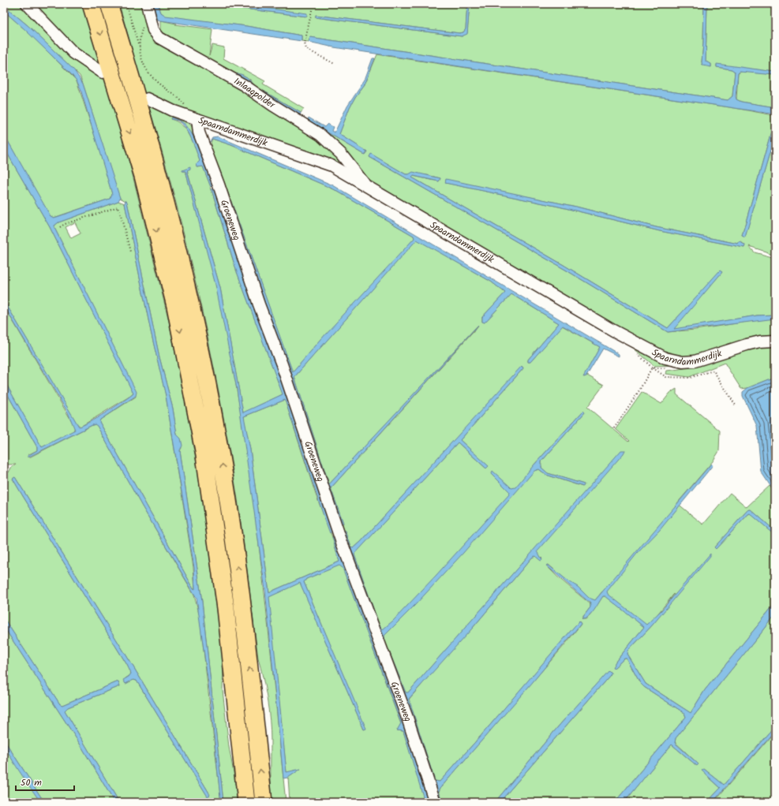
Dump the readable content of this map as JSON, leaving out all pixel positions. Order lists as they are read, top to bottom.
{
  "streets": {
    "street": ["Inlaagpolder", "Spaarndammerdijk", "Groeneweg"]
  },
  "crossings": [
    ["Inlaagpolder", "Spaarndammerdijk"],
    ["Spaarndammerdijk", "Groeneweg"]
  ],
  "scale_bar": "50 m"
}
